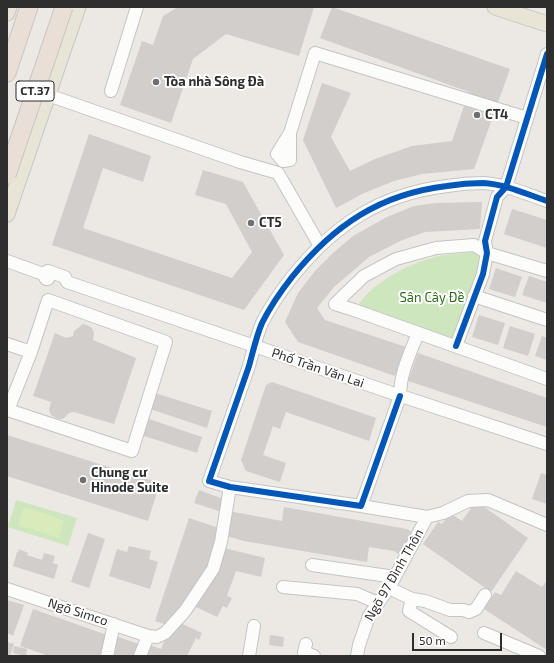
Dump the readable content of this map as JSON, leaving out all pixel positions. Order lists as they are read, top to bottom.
{
  "streets": {
    "highway": ["CT.37"],
    "street": ["Phố Trần Văn Lai", "Ngõ 97 Đình Thôn", "Ngõ Simco"]
  },
  "parks": ["Sân Cây Đề"],
  "places": [
    "Tòa nhà Sông Đà",
    "CT4",
    "CT5",
    "Chung cư Hinode Suite"
  ],
  "scale_bar": "50 m"
}
